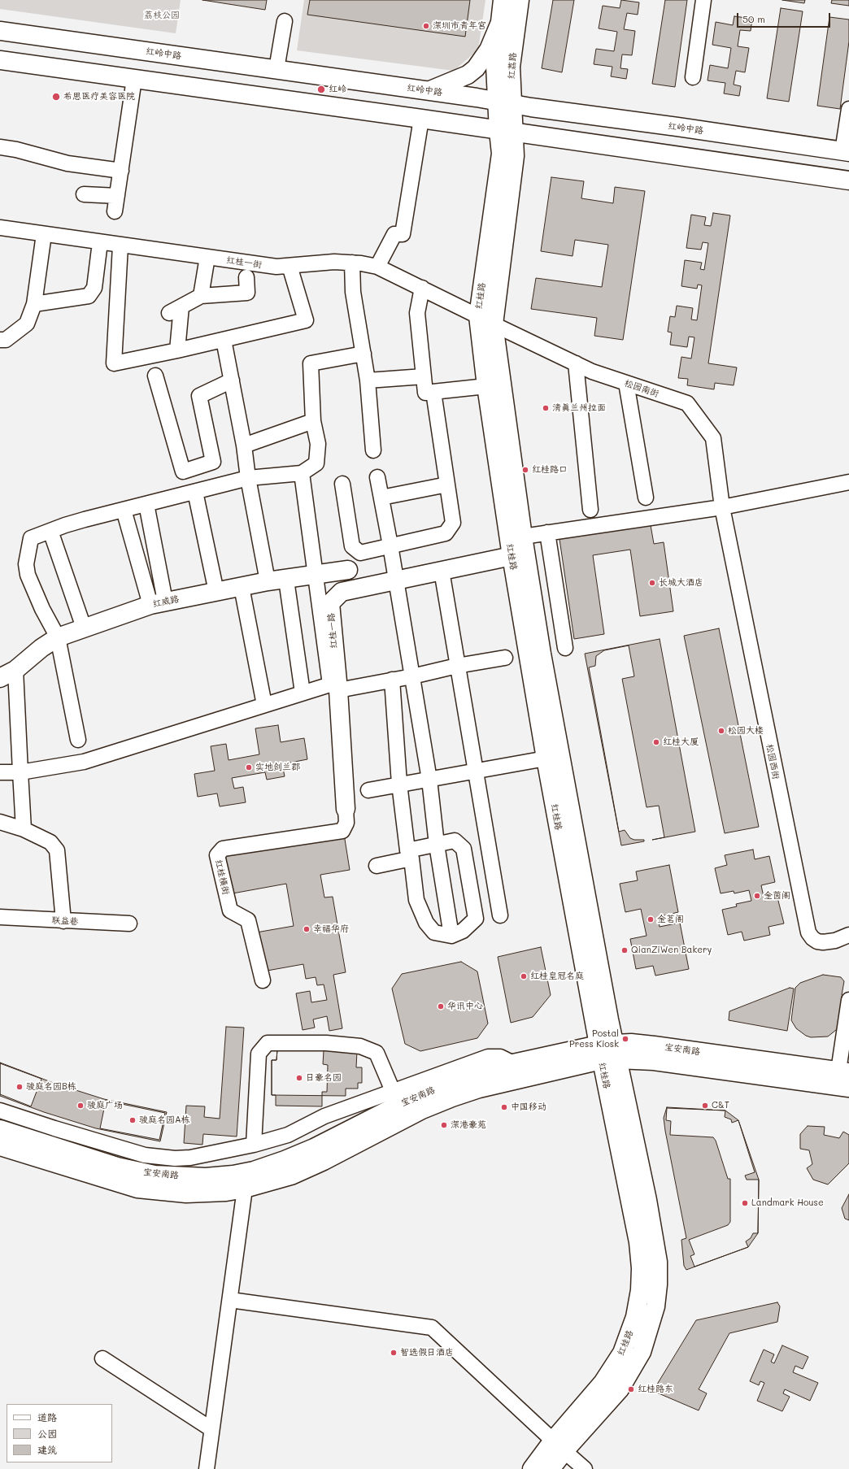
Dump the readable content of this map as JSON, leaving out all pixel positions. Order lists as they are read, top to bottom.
{
  "streets": {
    "main road": [
      "红岭中路",
      "红荔路",
      "红桂路",
      "红威路",
      "红桂一路",
      "宝安南路"
    ],
    "street": [
      "红桂一街",
      "松园南街",
      "松园西街",
      "红桂横街",
      "联益巷"
    ]
  },
  "crossings": [
    ["红岭中路", "红荔路"],
    ["红荔路", "红桂路"],
    ["红桂一街", "红桂路"],
    ["红桂路", "松园南街"],
    ["红桂路", "红桂一路"],
    ["红桂路", "宝安南路"],
    ["松园南街", "松园西街"],
    ["红桂一路", "红桂横街"]
  ],
  "parks": ["荔枝公园"],
  "places": [
    "深圳市青年宫",
    "红岭",
    "希思医疗美容医院",
    "清真兰州拉面",
    "红桂路口",
    "长城大酒店",
    "松园大楼",
    "红桂大厦",
    "实地剑兰郡",
    "金茵阁",
    "金茗阁",
    "幸福华府",
    "QianZiWen Bakery",
    "红桂皇冠名庭",
    "华讯中心",
    "Postal Press Kiosk",
    "日豪名园",
    "骏庭名园B栋",
    "骏庭广场",
    "C&T",
    "中国移动",
    "骏庭名园A栋",
    "深港豪苑",
    "Landmark House",
    "智选假日酒店",
    "红桂路东"
  ],
  "legend": ["道路", "公园", "建筑"],
  "scale_bar": "50 m"
}
